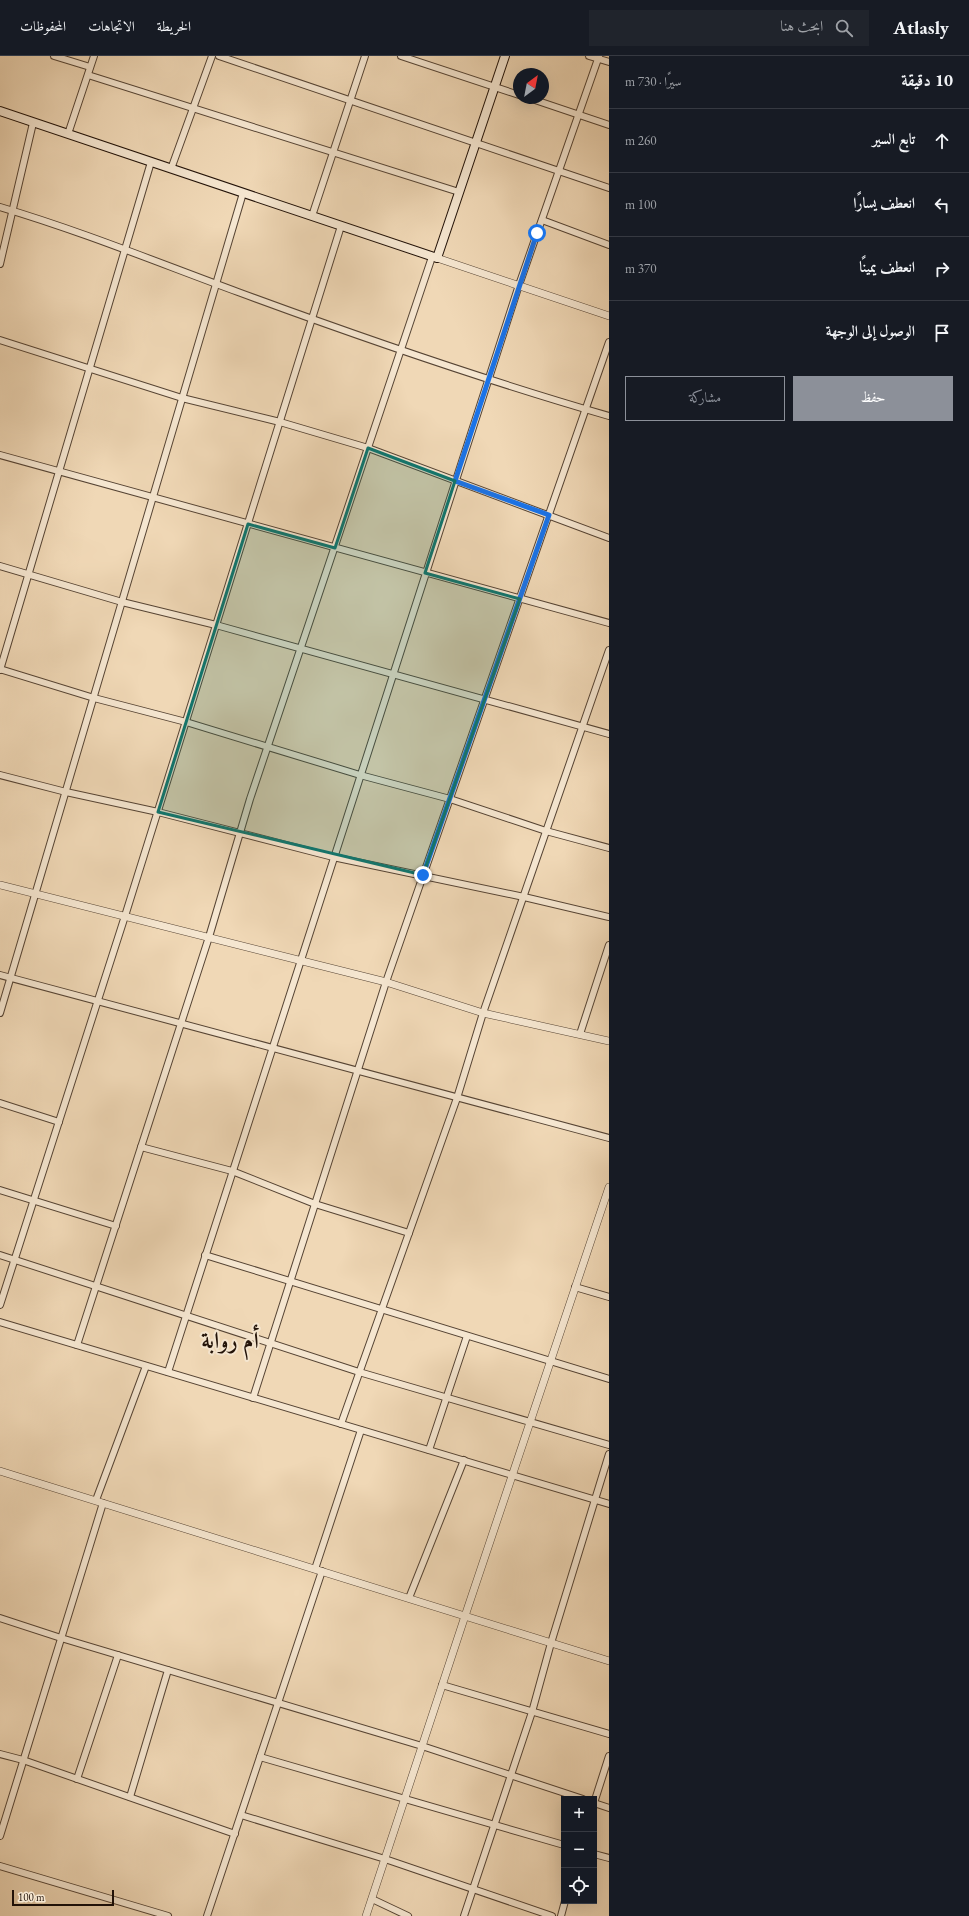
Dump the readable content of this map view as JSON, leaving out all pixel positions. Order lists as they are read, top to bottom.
{
  "districts": ["أم روابة"],
  "scale_bar": "100 m",
  "north": "top right",
  "page": {
    "header": "Atlasly",
    "search": "ابحث هنا",
    "nav": ["الخريطة", "الاتجاهات", "المحفوظات"],
    "heading": ["10 دقيقة", "سيرًا · 730 m"],
    "list": [
      ["تابع السير", "260 m"],
      ["انعطف يسارًا", "100 m"],
      ["انعطف يمينًا", "370 m"],
      "الوصول إلى الوجهة"
    ],
    "buttons": ["حفظ", "مشاركة"],
    "map_buttons": ["+", "−"],
    "scale": "100 m"
  }
}
